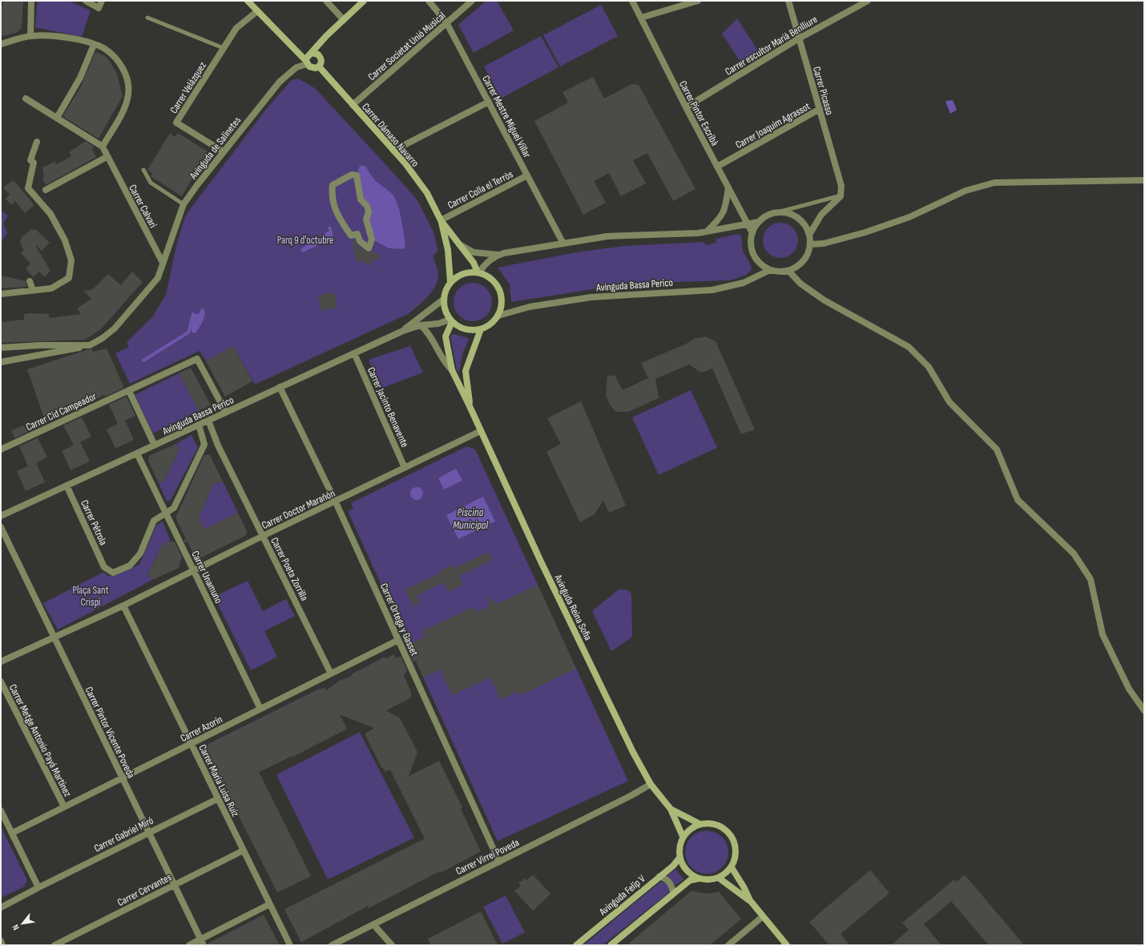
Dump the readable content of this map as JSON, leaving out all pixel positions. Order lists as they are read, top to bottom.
{
  "streets": {
    "street": [
      "Carrer escultor Marià Benlliure",
      "Carrer Societat Unió Musical",
      "Carrer Velázquez",
      "Carrer Picasso",
      "Carrer Pintor Escribà",
      "Carrer Mestre Miguel Villar",
      "Carrer Joaquim Agrassot",
      "Carrer Dámaso Navarro",
      "Avinguda de Salinetes",
      "Carrer Colla el Terròs",
      "Carrer Calvari",
      "Avinguda Bassa Perico",
      "Carrer Jacinto Benavente",
      "Carrer Cid Campeador",
      "Carrer Doctor Marañón",
      "Carrer Pétrola",
      "Carrer Poeta Zorrilla",
      "Carrer Unamuno",
      "Avinguda Reina Sofia",
      "Carrer Ortega y Gasset",
      "Carrer Azorín",
      "Carrer Pintor Vicente Poveda",
      "Carrer Metge Antonio Payá Martínez",
      "Carrer María Luisa Ruiz",
      "Carrer Gabriel Miró",
      "Carrer Virrei Poveda",
      "Carrer Cervantes",
      "Avinguda Felip V"
    ]
  },
  "crossings": [
    ["Carrer escultor Marià Benlliure", "Carrer Picasso"],
    ["Carrer escultor Marià Benlliure", "Carrer Pintor Escribà"],
    ["Carrer Societat Unió Musical", "Carrer Mestre Miguel Villar"],
    ["Carrer Societat Unió Musical", "Carrer Dámaso Navarro"],
    ["Carrer Velázquez", "Avinguda de Salinetes"],
    ["Carrer Picasso", "Carrer Joaquim Agrassot"],
    ["Carrer Pintor Escribà", "Carrer Joaquim Agrassot"],
    ["Carrer Pintor Escribà", "Avinguda Bassa Perico"],
    ["Carrer Mestre Miguel Villar", "Carrer Colla el Terròs"],
    ["Carrer Dámaso Navarro", "Avinguda de Salinetes"],
    ["Carrer Dámaso Navarro", "Carrer Colla el Terròs"],
    ["Carrer Dámaso Navarro", "Avinguda Bassa Perico"],
    ["Carrer Dámaso Navarro", "Avinguda Reina Sofia"],
    ["Avinguda de Salinetes", "Carrer Calvari"],
    ["Avinguda Bassa Perico", "Carrer Jacinto Benavente"],
    ["Avinguda Bassa Perico", "Carrer Cid Campeador"],
    ["Avinguda Bassa Perico", "Carrer Pétrola"],
    ["Avinguda Bassa Perico", "Carrer Poeta Zorrilla"],
    ["Avinguda Bassa Perico", "Carrer Unamuno"],
    ["Avinguda Bassa Perico", "Avinguda Reina Sofia"],
    ["Avinguda Bassa Perico", "Carrer Ortega y Gasset"],
    ["Carrer Jacinto Benavente", "Carrer Doctor Marañón"],
    ["Carrer Doctor Marañón", "Carrer Poeta Zorrilla"],
    ["Carrer Doctor Marañón", "Carrer Unamuno"],
    ["Carrer Doctor Marañón", "Avinguda Reina Sofia"],
    ["Carrer Doctor Marañón", "Carrer Ortega y Gasset"],
    ["Carrer Doctor Marañón", "Carrer María Luisa Ruiz"],
    ["Carrer Pétrola", "Carrer Unamuno"],
    ["Carrer Poeta Zorrilla", "Carrer Azorín"],
    ["Carrer Unamuno", "Carrer Azorín"],
    ["Avinguda Reina Sofia", "Carrer Virrei Poveda"],
    ["Avinguda Reina Sofia", "Avinguda Felip V"],
    ["Carrer Ortega y Gasset", "Carrer Azorín"],
    ["Carrer Ortega y Gasset", "Carrer Virrei Poveda"],
    ["Carrer Azorín", "Carrer Pintor Vicente Poveda"],
    ["Carrer Azorín", "Carrer Metge Antonio Payá Martínez"],
    ["Carrer Azorín", "Carrer María Luisa Ruiz"],
    ["Carrer Pintor Vicente Poveda", "Carrer Gabriel Miró"],
    ["Carrer Pintor Vicente Poveda", "Carrer Cervantes"],
    ["Carrer María Luisa Ruiz", "Carrer Gabriel Miró"],
    ["Carrer María Luisa Ruiz", "Carrer Cervantes"]
  ],
  "water": ["Piscina Municipal"],
  "parks": ["Parq 9 d'octubre", "Plaça Sant Crispí"],
  "north": "bottom left"
}
